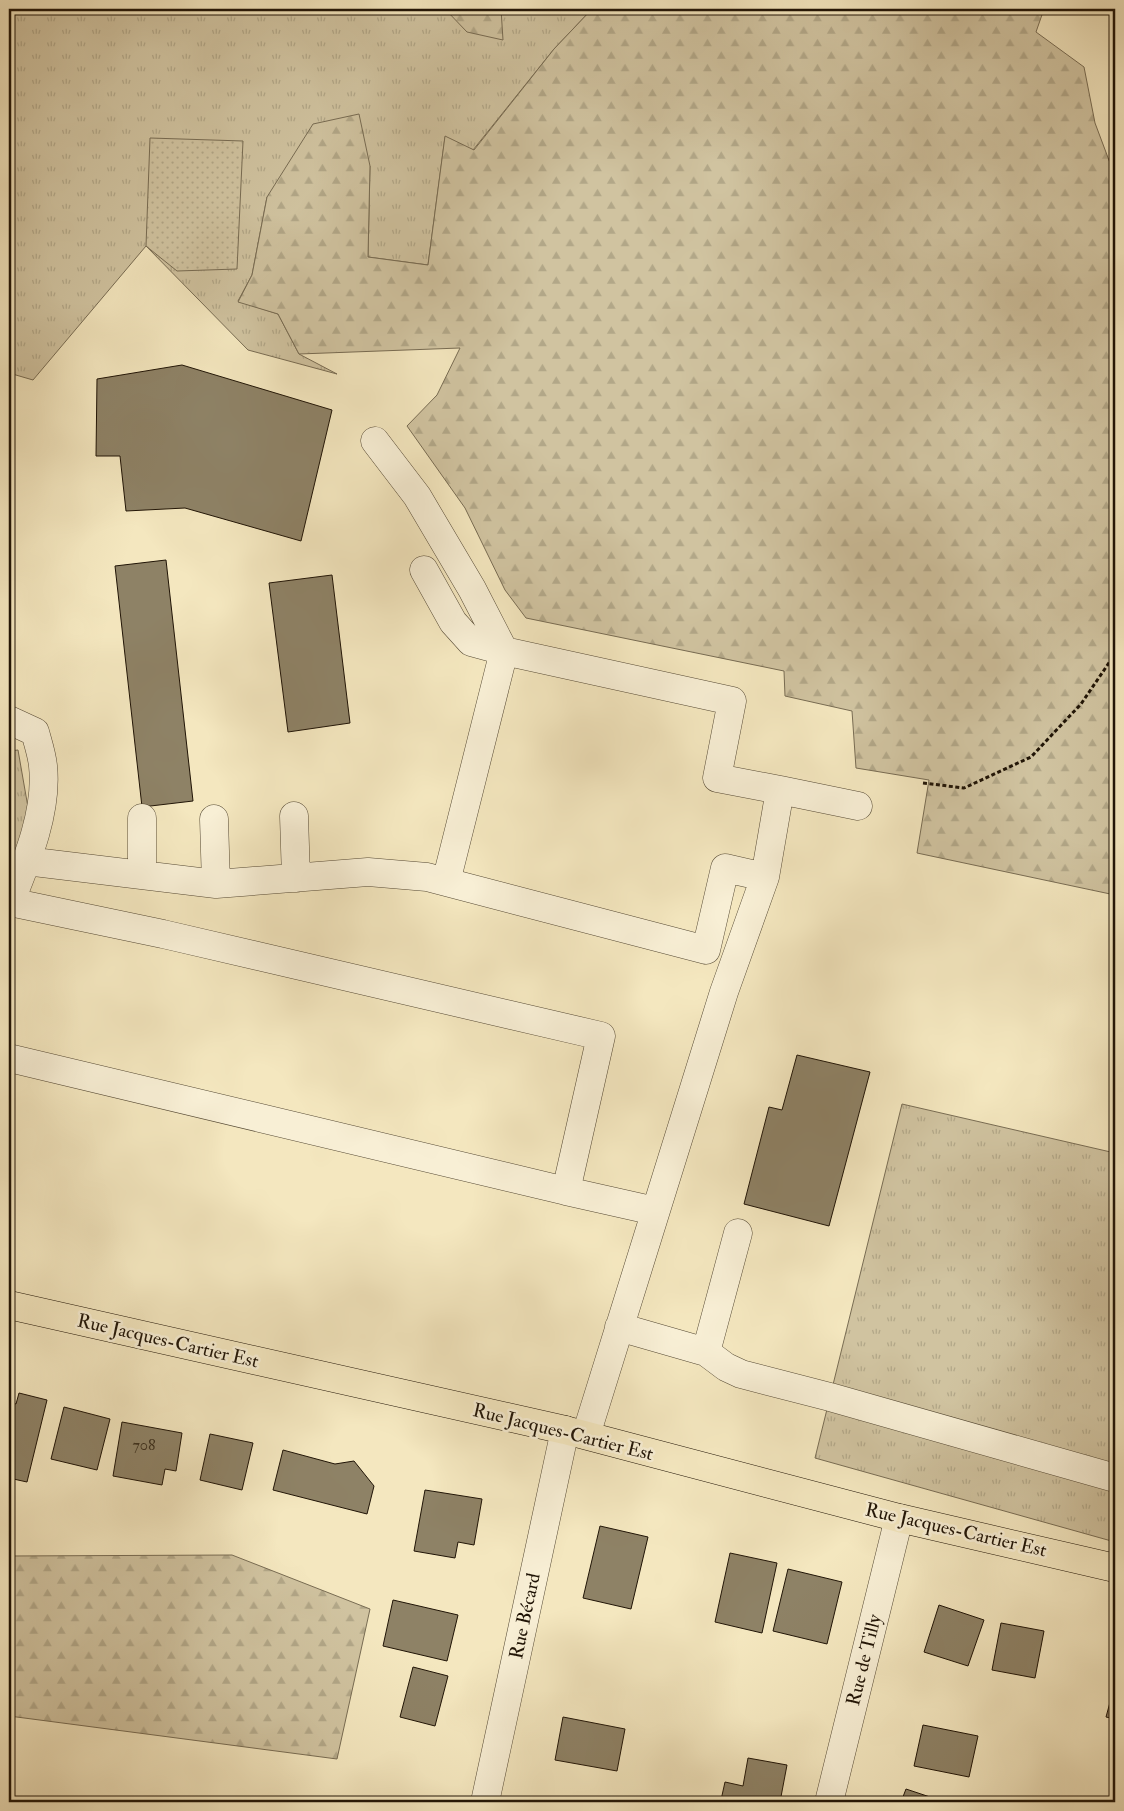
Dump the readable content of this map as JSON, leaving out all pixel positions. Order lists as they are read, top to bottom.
{
  "streets": {
    "main road": ["Rue Jacques-Cartier Est"],
    "street": ["Rue Bécard", "Rue de Tilly"]
  },
  "crossings": [
    ["Rue Jacques-Cartier Est", "Rue Bécard"],
    ["Rue Jacques-Cartier Est", "Rue de Tilly"]
  ],
  "house_numbers": ["708"]
}
